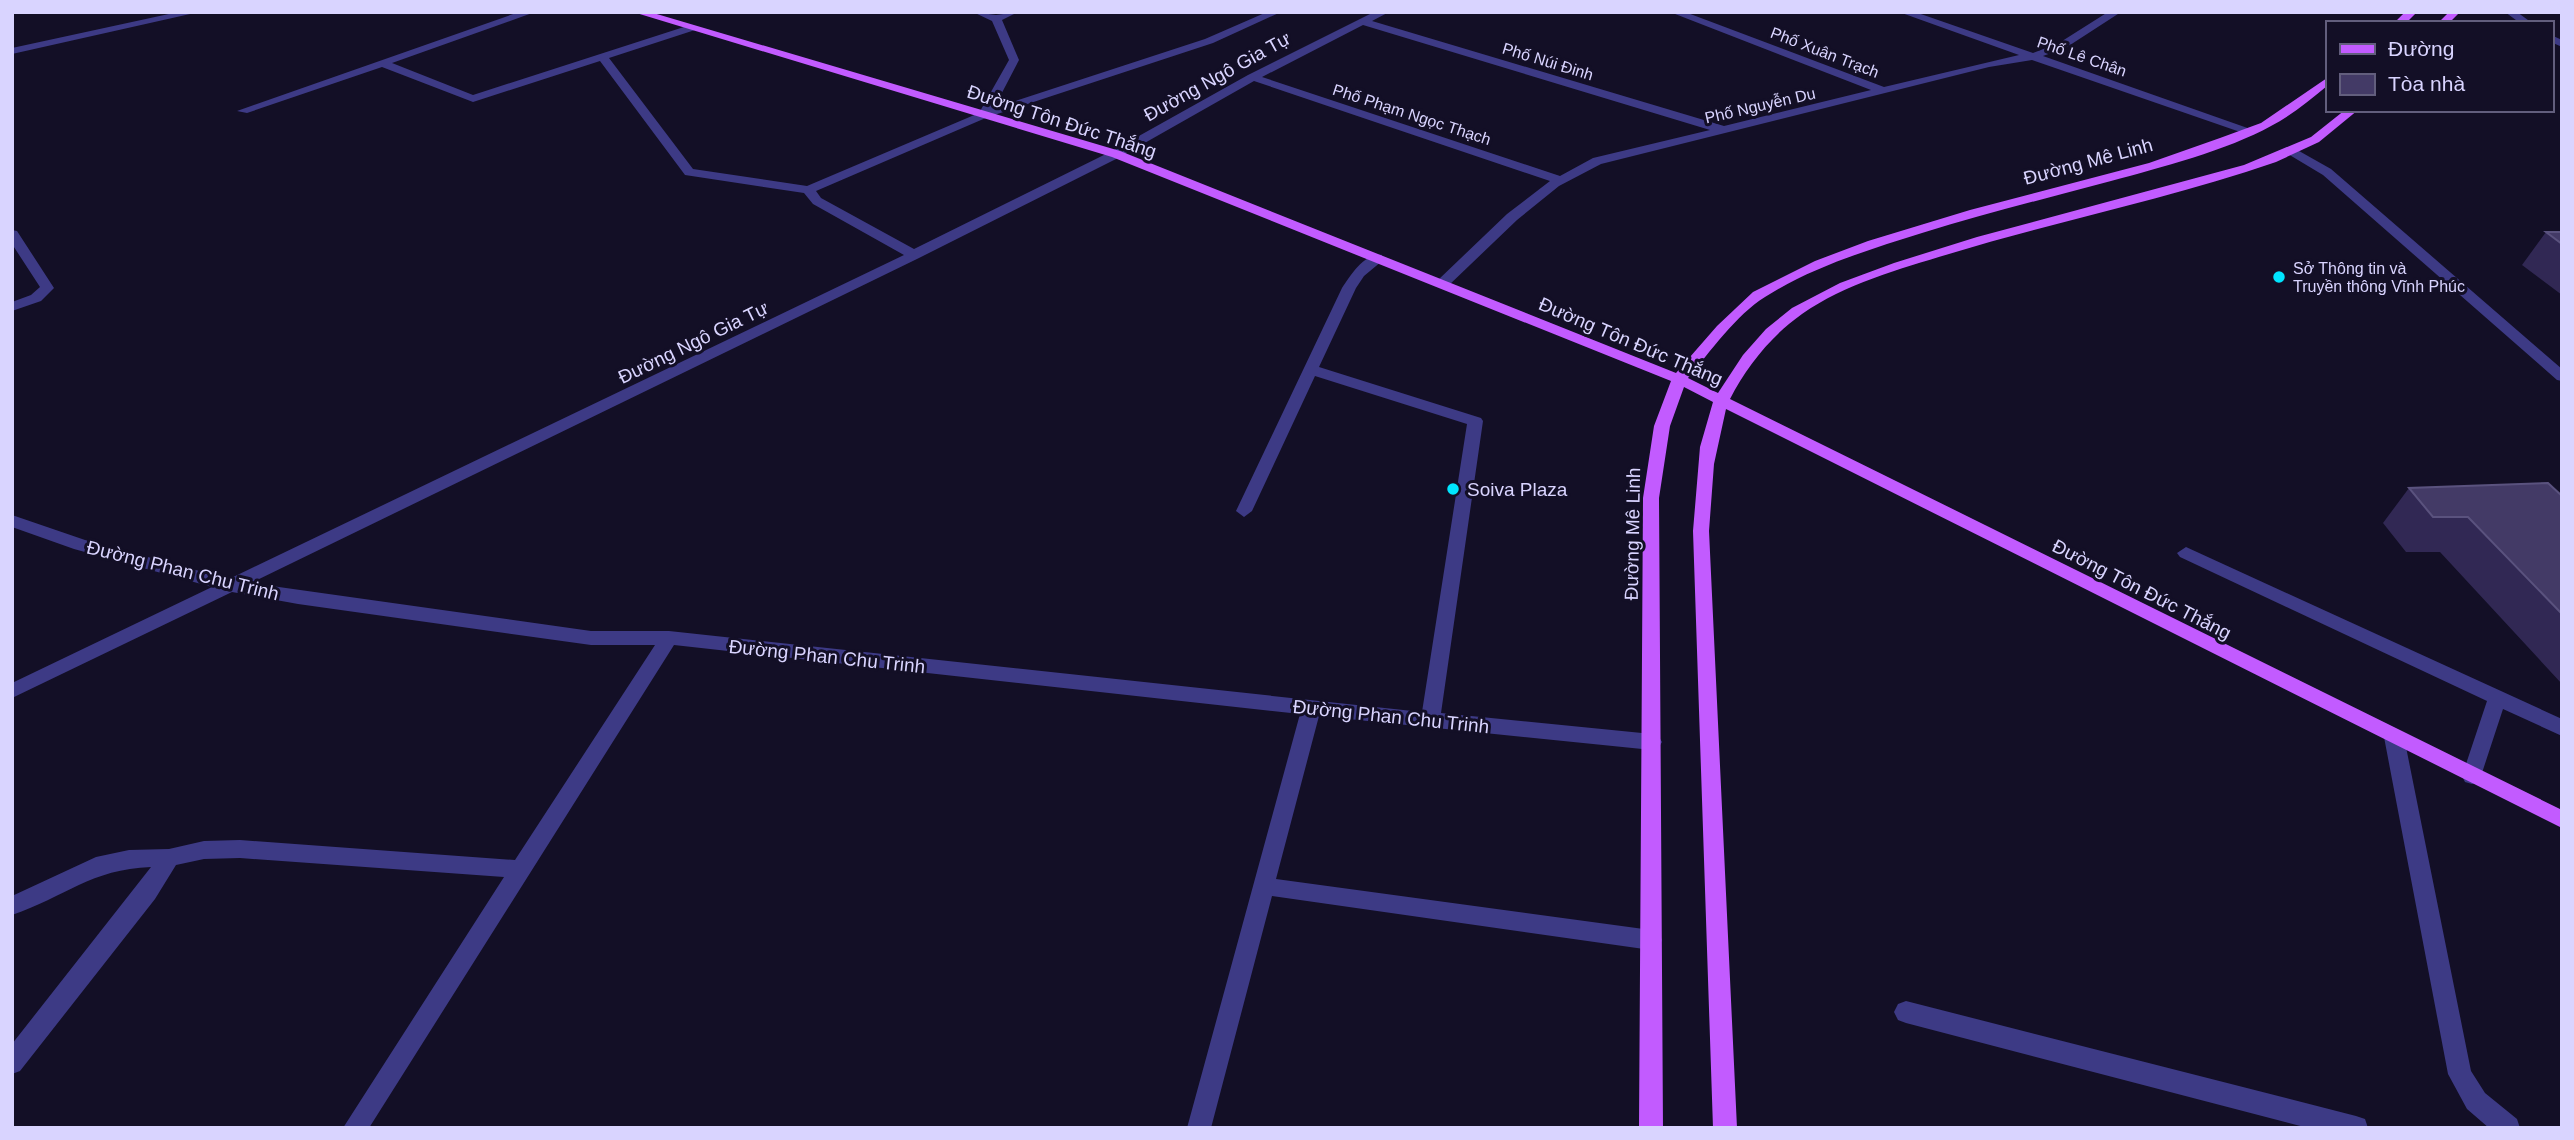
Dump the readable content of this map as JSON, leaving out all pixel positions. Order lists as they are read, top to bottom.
{
  "streets": {
    "main road": ["Đường Tôn Đức Thắng", "Đường Mê Linh"],
    "street": [
      "Phố Xuân Trạch",
      "Phố Lê Chân",
      "Phố Núi Đinh",
      "Đường Ngô Gia Tự",
      "Phố Nguyễn Du",
      "Phố Phạm Ngọc Thạch",
      "Đường Phan Chu Trinh"
    ]
  },
  "crossings": [
    ["Phố Xuân Trạch", "Phố Nguyễn Du"],
    ["Phố Lê Chân", "Phố Nguyễn Du"],
    ["Phố Lê Chân", "Đường Mê Linh"],
    ["Phố Núi Đinh", "Đường Ngô Gia Tự"],
    ["Phố Núi Đinh", "Phố Nguyễn Du"],
    ["Đường Ngô Gia Tự", "Phố Phạm Ngọc Thạch"],
    ["Đường Ngô Gia Tự", "Đường Tôn Đức Thắng"],
    ["Đường Ngô Gia Tự", "Đường Phan Chu Trinh"],
    ["Phố Nguyễn Du", "Phố Phạm Ngọc Thạch"],
    ["Phố Nguyễn Du", "Đường Tôn Đức Thắng"],
    ["Đường Tôn Đức Thắng", "Đường Mê Linh"],
    ["Đường Mê Linh", "Đường Phan Chu Trinh"]
  ],
  "places": ["Sở Thông tin và Truyền thông Vĩnh Phúc", "Soiva Plaza"],
  "legend": ["Đường", "Tòa nhà"]
}
